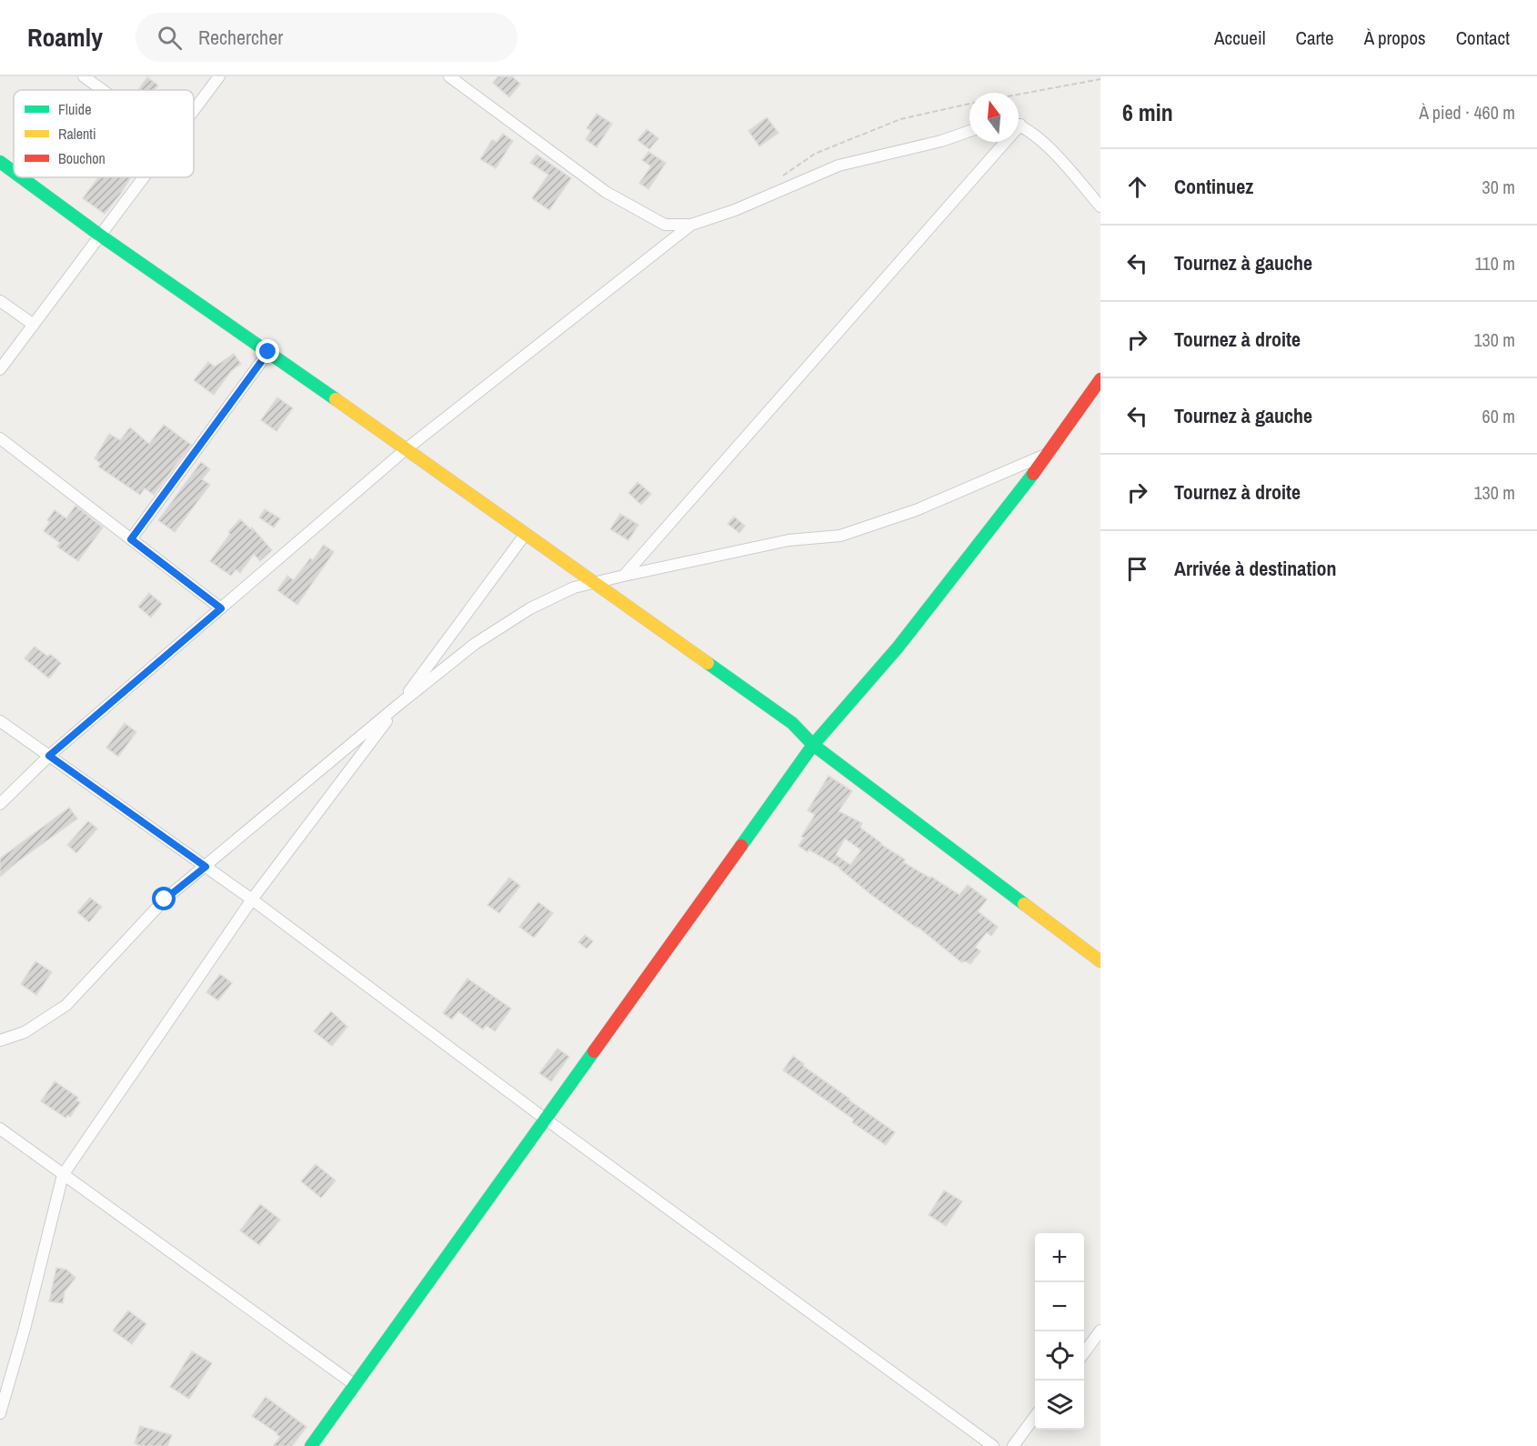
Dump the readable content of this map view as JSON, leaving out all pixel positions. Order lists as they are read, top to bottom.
{
  "legend": ["Fluide", "Ralenti", "Bouchon"],
  "north": "top",
  "page": {
    "header": "Roamly",
    "search": "Rechercher",
    "nav": [
      "Accueil",
      "Carte",
      "À propos",
      "Contact"
    ],
    "heading": ["6 min", "À pied · 460 m"],
    "list": [
      ["Continuez", "30 m"],
      ["Tournez à gauche", "110 m"],
      ["Tournez à droite", "130 m"],
      ["Tournez à gauche", "60 m"],
      ["Tournez à droite", "130 m"],
      "Arrivée à destination"
    ],
    "map_buttons": ["+", "−"]
  }
}
